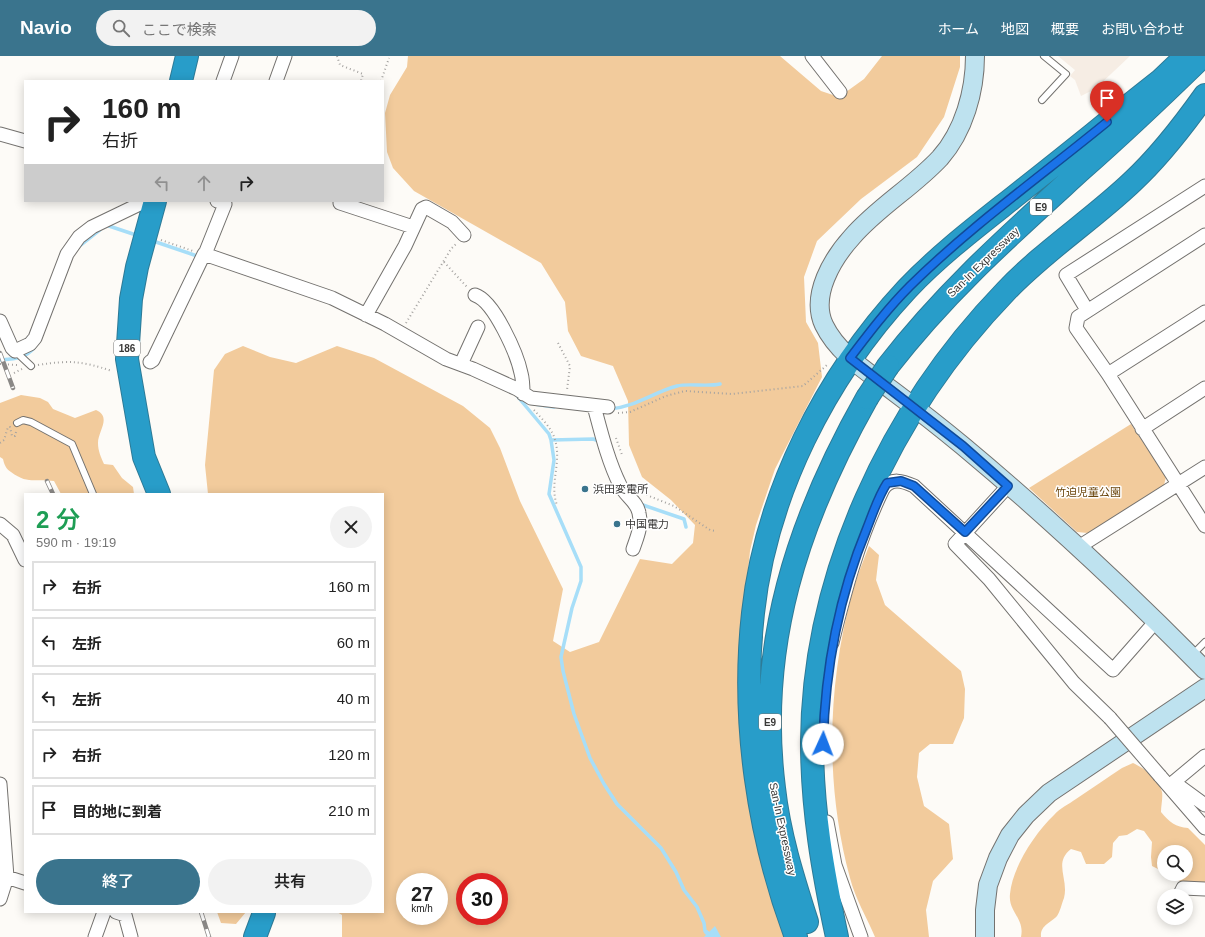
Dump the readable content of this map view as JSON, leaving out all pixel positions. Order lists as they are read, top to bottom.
{
  "streets": {
    "highway": ["E9", "San-In Expressway", "186"]
  },
  "parks": ["竹迫児童公園"],
  "places": ["浜田変電所", "中国電力"],
  "page": {
    "header": "Navio",
    "search": "ここで検索",
    "nav": [
      "ホーム",
      "地図",
      "概要",
      "お問い合わせ"
    ],
    "turn": ["160 m", "右折"],
    "heading": ["2 分", "590 m · 19:19"],
    "list": [
      {
        "name": "右折",
        "value": "160 m"
      },
      {
        "name": "左折",
        "value": "60 m"
      },
      {
        "name": "左折",
        "value": "40 m"
      },
      {
        "name": "右折",
        "value": "120 m"
      },
      {
        "name": "目的地に到着",
        "value": "210 m"
      }
    ],
    "buttons": ["終了", "共有"],
    "speed": "27 km/h",
    "limit": "30"
  }
}
